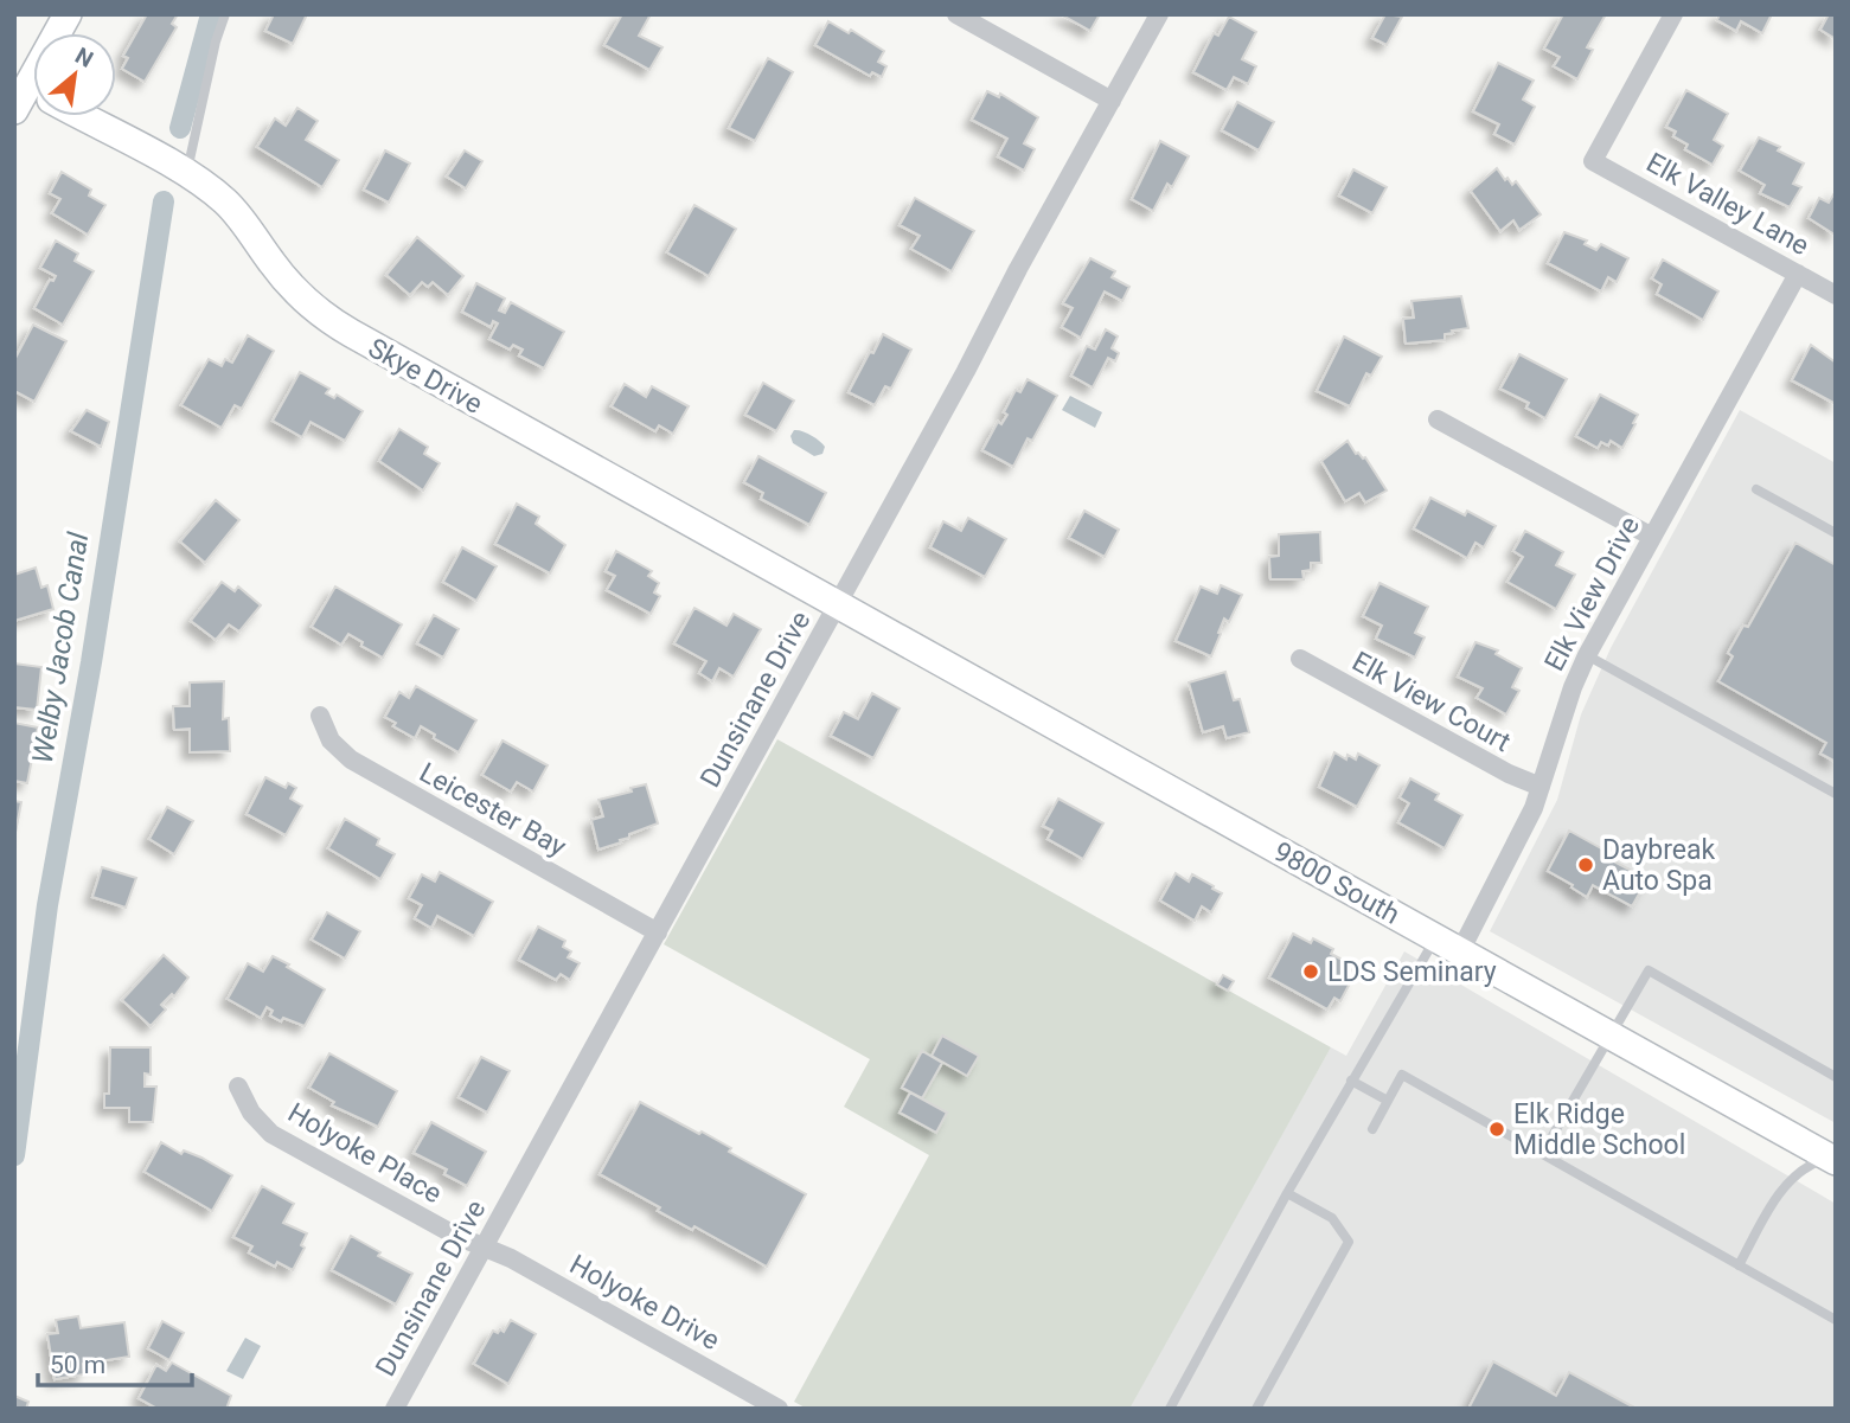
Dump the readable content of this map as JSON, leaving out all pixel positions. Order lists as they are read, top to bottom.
{
  "streets": {
    "main road": ["Skye Drive", "9800 South"],
    "street": [
      "Elk Valley Lane",
      "Elk View Drive",
      "Dunsinane Drive",
      "Elk View Court",
      "Leicester Bay",
      "Holyoke Place",
      "Holyoke Drive"
    ]
  },
  "crossings": [
    ["Elk Valley Lane", "Elk View Drive"],
    ["Skye Drive", "Dunsinane Drive"],
    ["Skye Drive", "9800 South"],
    ["Elk View Drive", "Elk View Court"],
    ["Elk View Drive", "9800 South"],
    ["Dunsinane Drive", "Leicester Bay"],
    ["Dunsinane Drive", "9800 South"],
    ["Dunsinane Drive", "Holyoke Place"],
    ["Dunsinane Drive", "Holyoke Drive"],
    ["Holyoke Place", "Holyoke Drive"]
  ],
  "water": ["Welby Jacob Canal"],
  "places": ["Daybreak Auto Spa", "LDS Seminary", "Elk Ridge Middle School"],
  "scale_bar": "50 m",
  "north": "top right"
}
